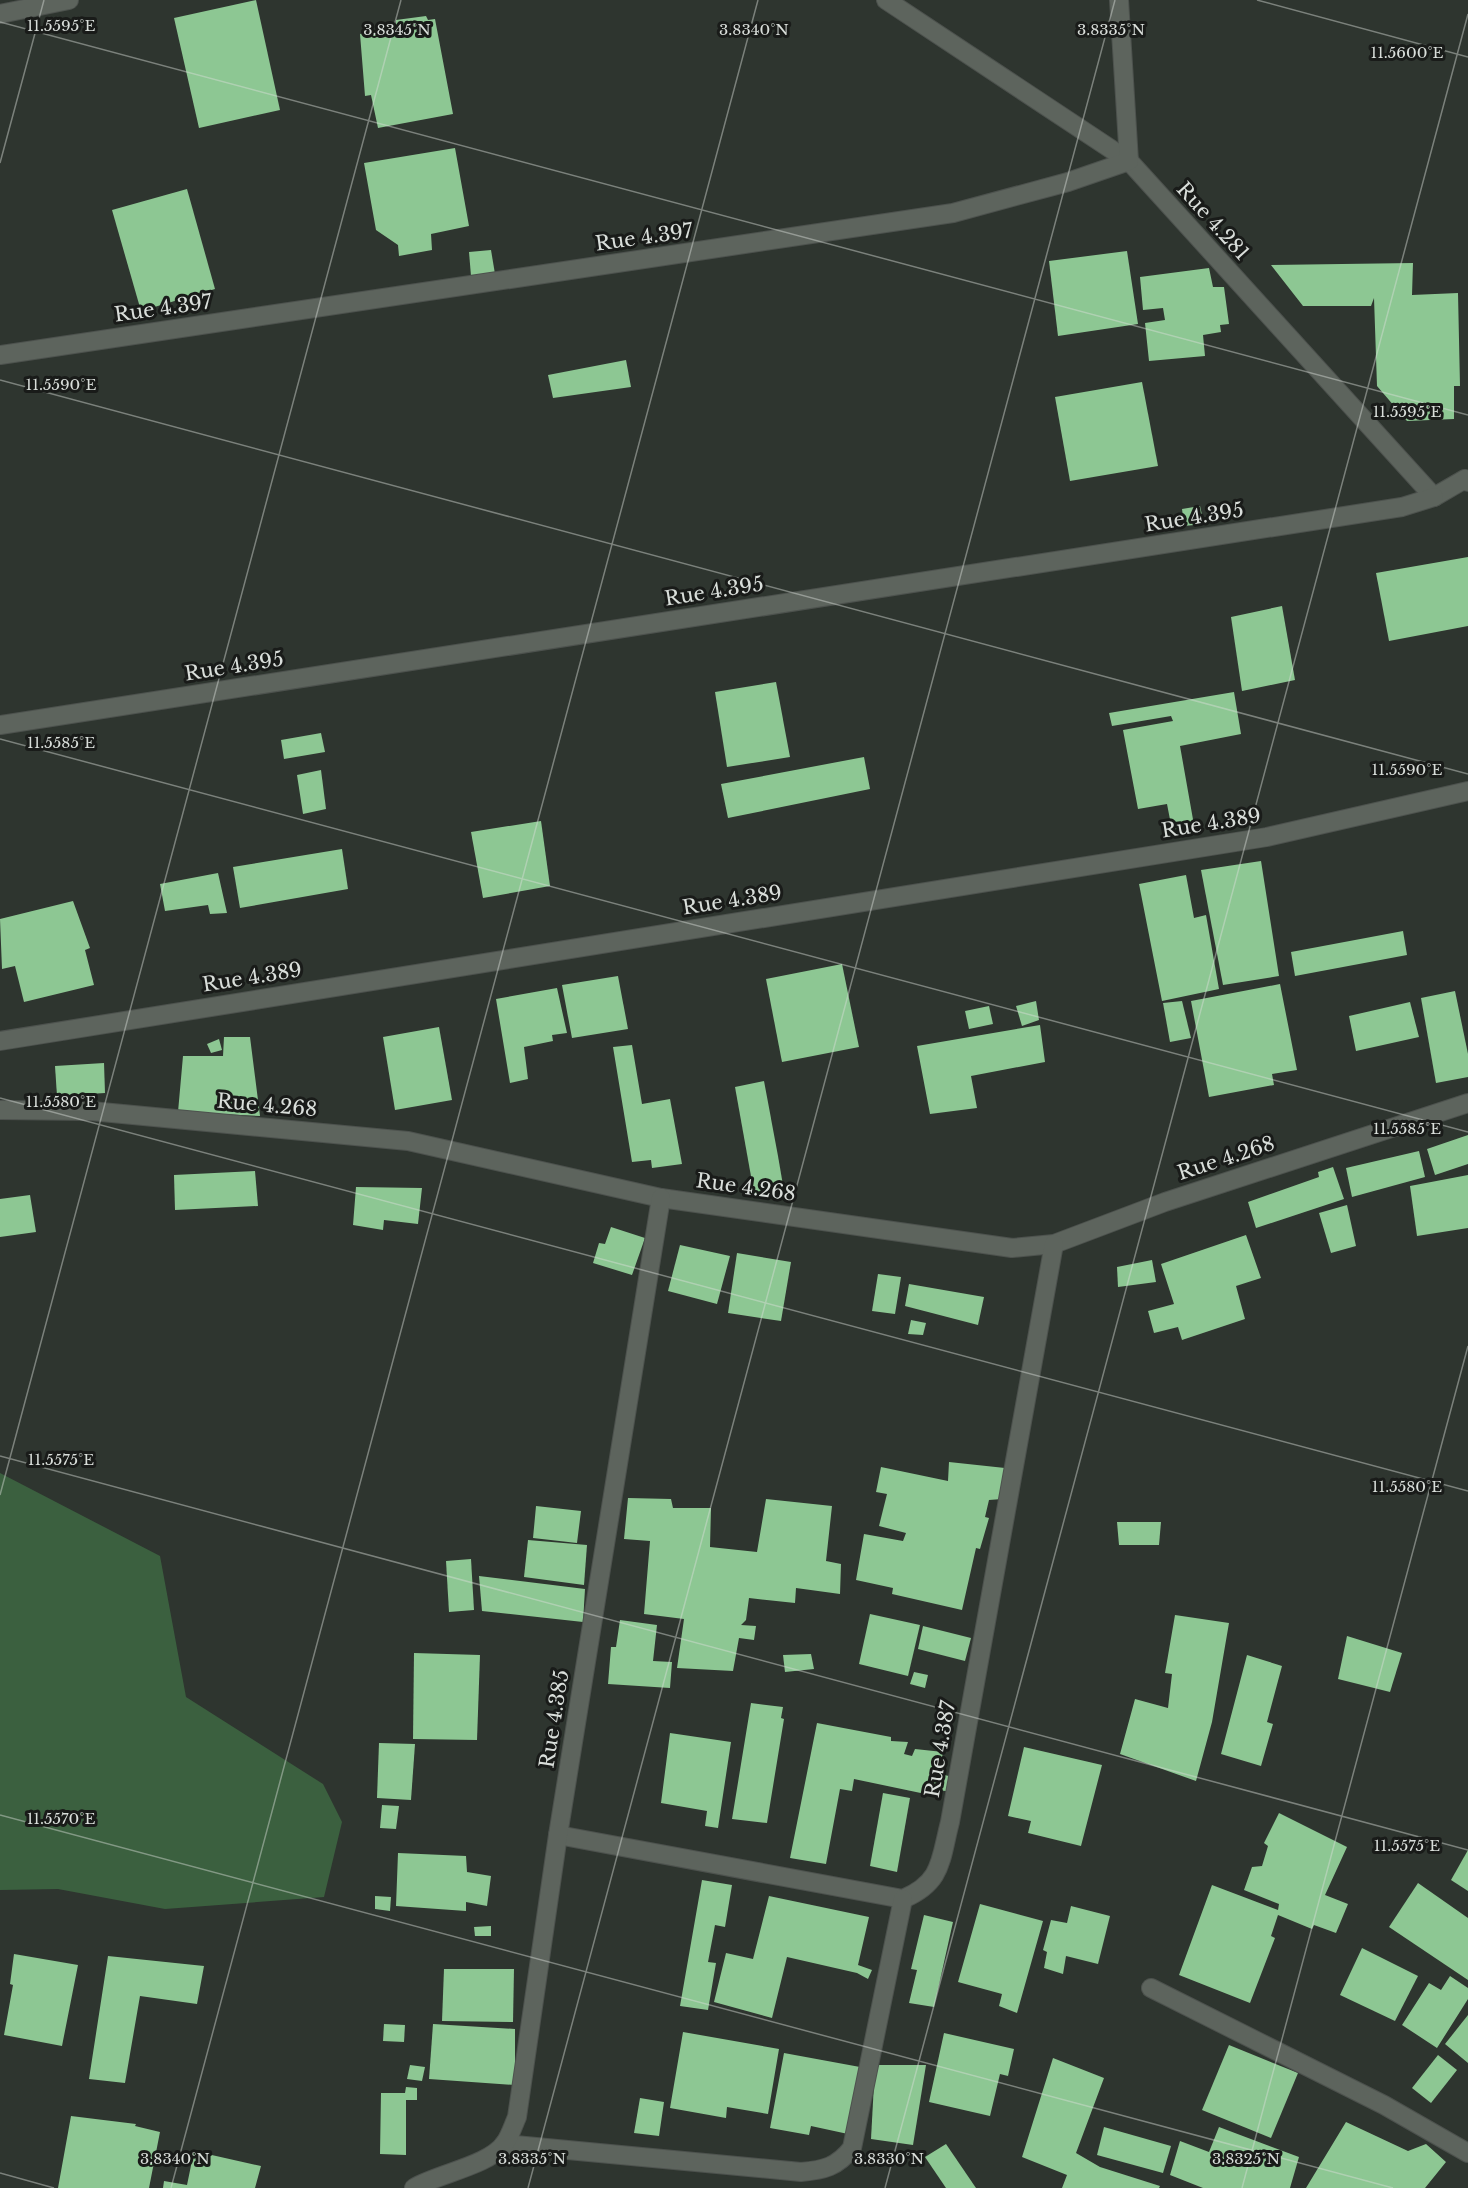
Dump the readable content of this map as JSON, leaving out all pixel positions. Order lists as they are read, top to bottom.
{
  "streets": {
    "street": [
      "Rue 4.281",
      "Rue 4.397",
      "Rue 4.395",
      "Rue 4.389",
      "Rue 4.268",
      "Rue 4.385",
      "Rue 4.387"
    ]
  },
  "crossings": [
    ["Rue 4.281", "Rue 4.397"],
    ["Rue 4.281", "Rue 4.395"],
    ["Rue 4.268", "Rue 4.385"],
    ["Rue 4.268", "Rue 4.387"]
  ],
  "coordinates": [
    "11.5595°E",
    "3.8345°N",
    "3.8340°N",
    "3.8335°N",
    "11.5600°E",
    "11.5590°E",
    "11.5585°E",
    "11.5580°E",
    "11.5575°E",
    "11.5570°E",
    "3.8330°N",
    "3.8325°N"
  ]
}
